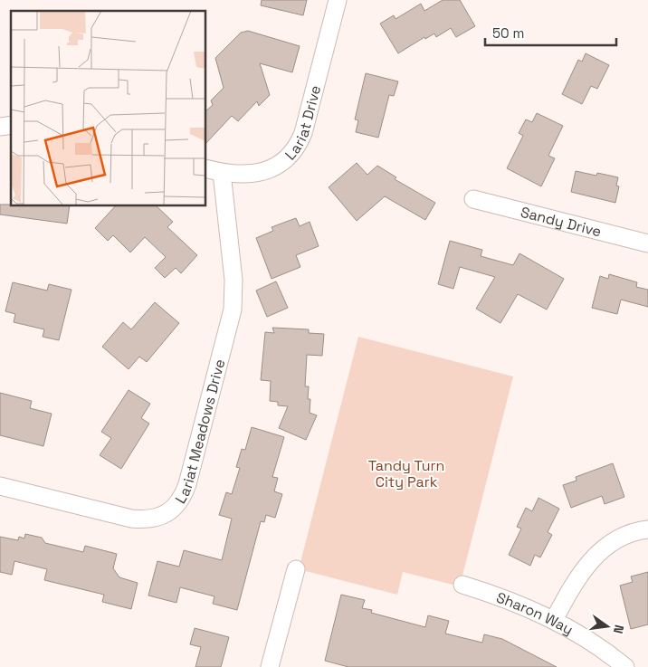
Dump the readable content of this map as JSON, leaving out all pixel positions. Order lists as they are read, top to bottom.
{
  "streets": {
    "street": [
      "Lariat Drive",
      "Sandy Drive",
      "Lariat Meadows Drive",
      "Sharon Way"
    ]
  },
  "crossings": [
    ["Lariat Drive", "Lariat Meadows Drive"]
  ],
  "parks": ["Tandy Turn City Park"],
  "scale_bar": "50 m",
  "north": "right"
}
